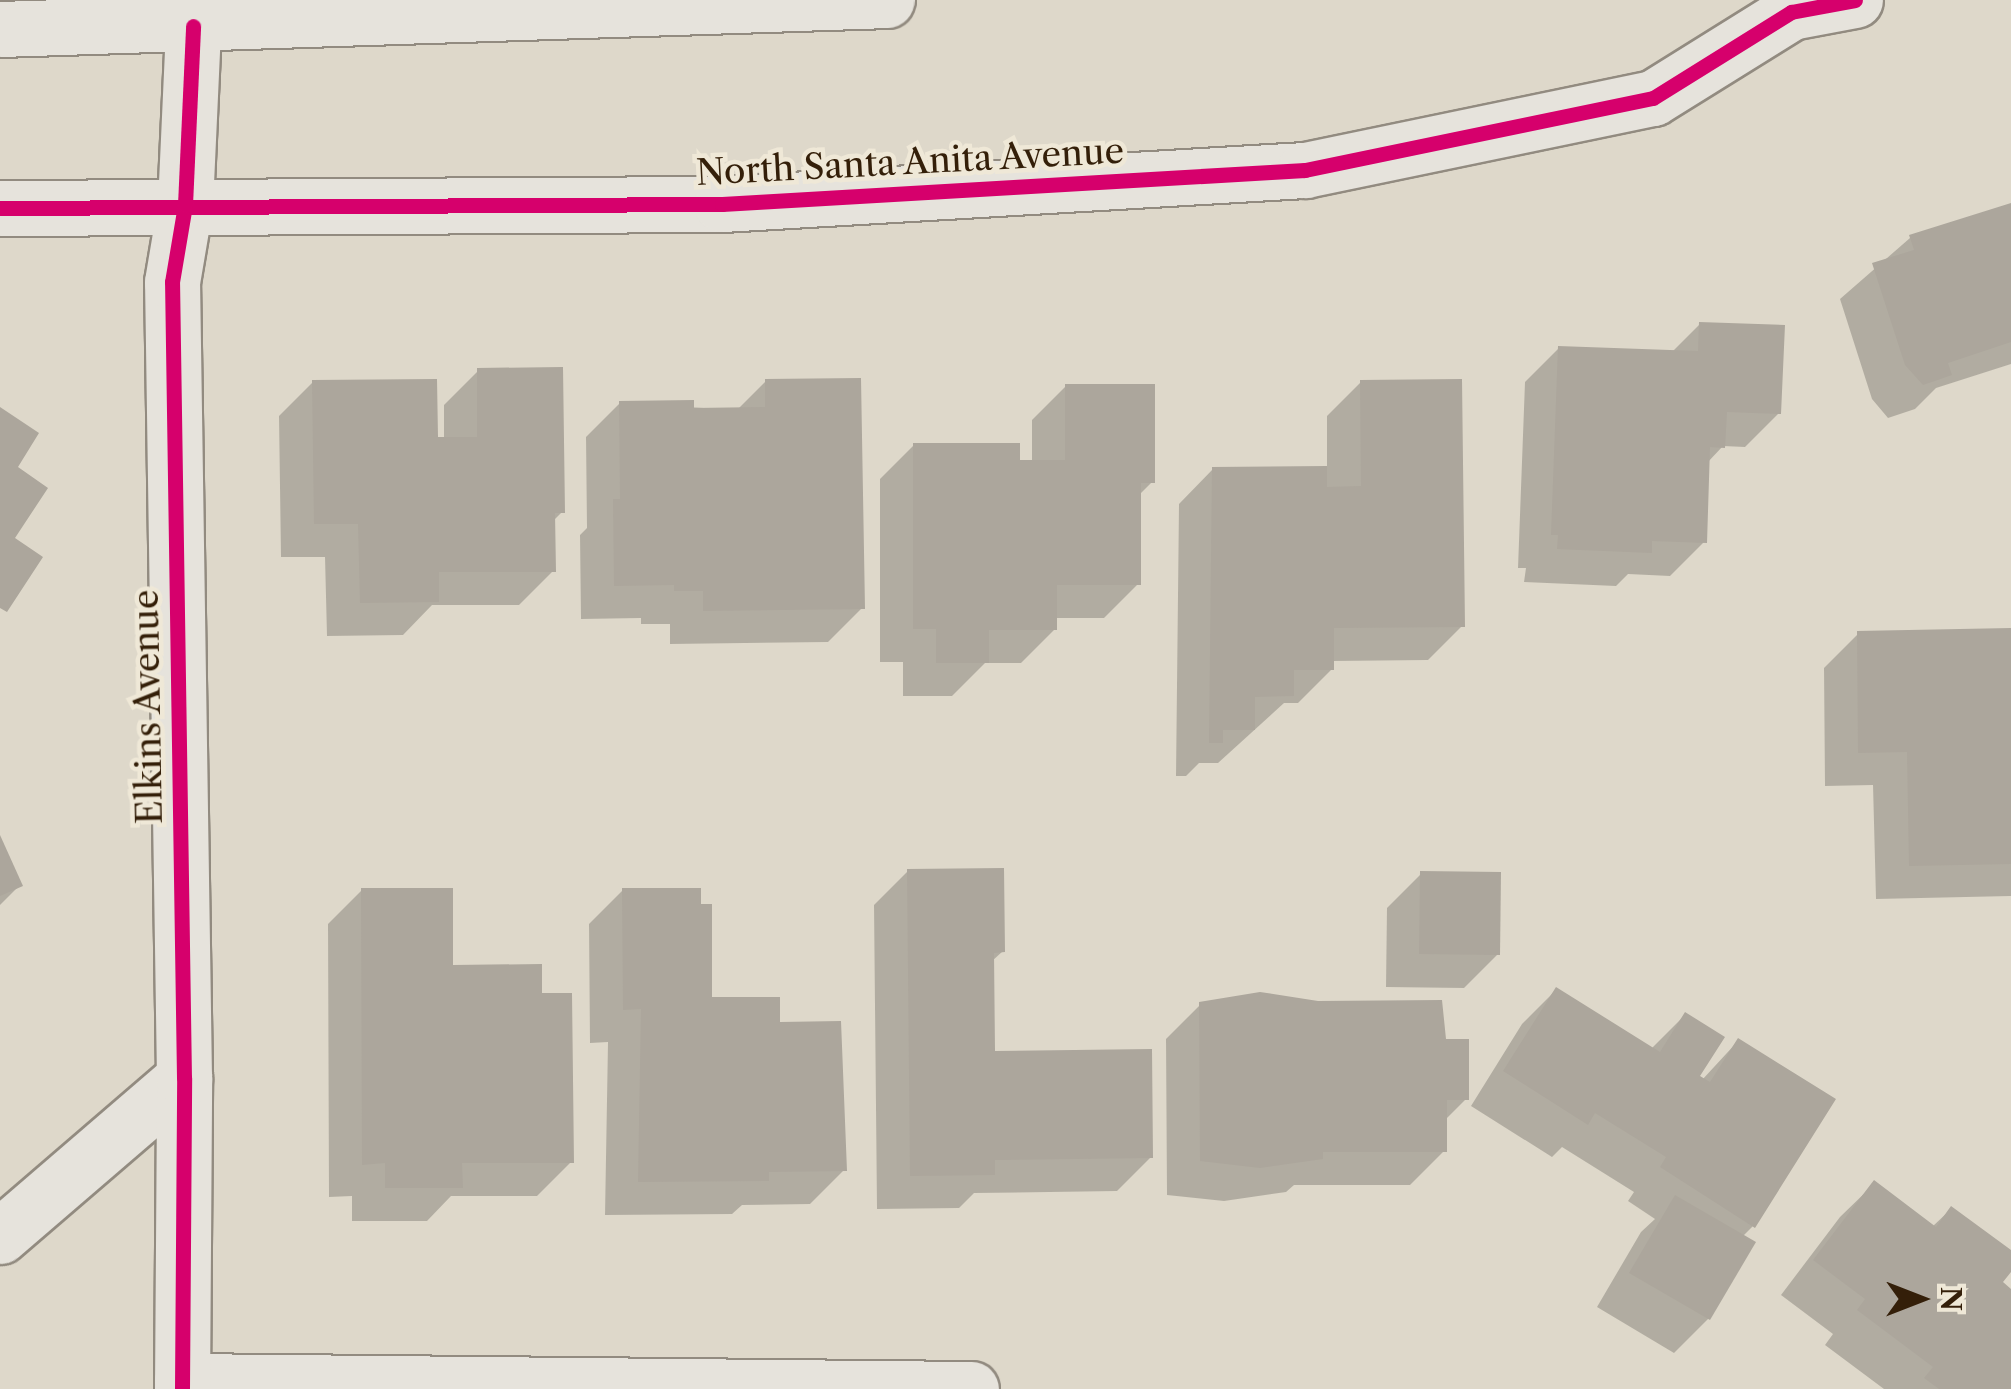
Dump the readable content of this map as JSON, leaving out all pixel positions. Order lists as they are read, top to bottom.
{
  "streets": {
    "street": ["North Santa Anita Avenue", "Elkins Avenue"]
  },
  "crossings": [
    ["North Santa Anita Avenue", "Elkins Avenue"]
  ],
  "north": "right"
}
